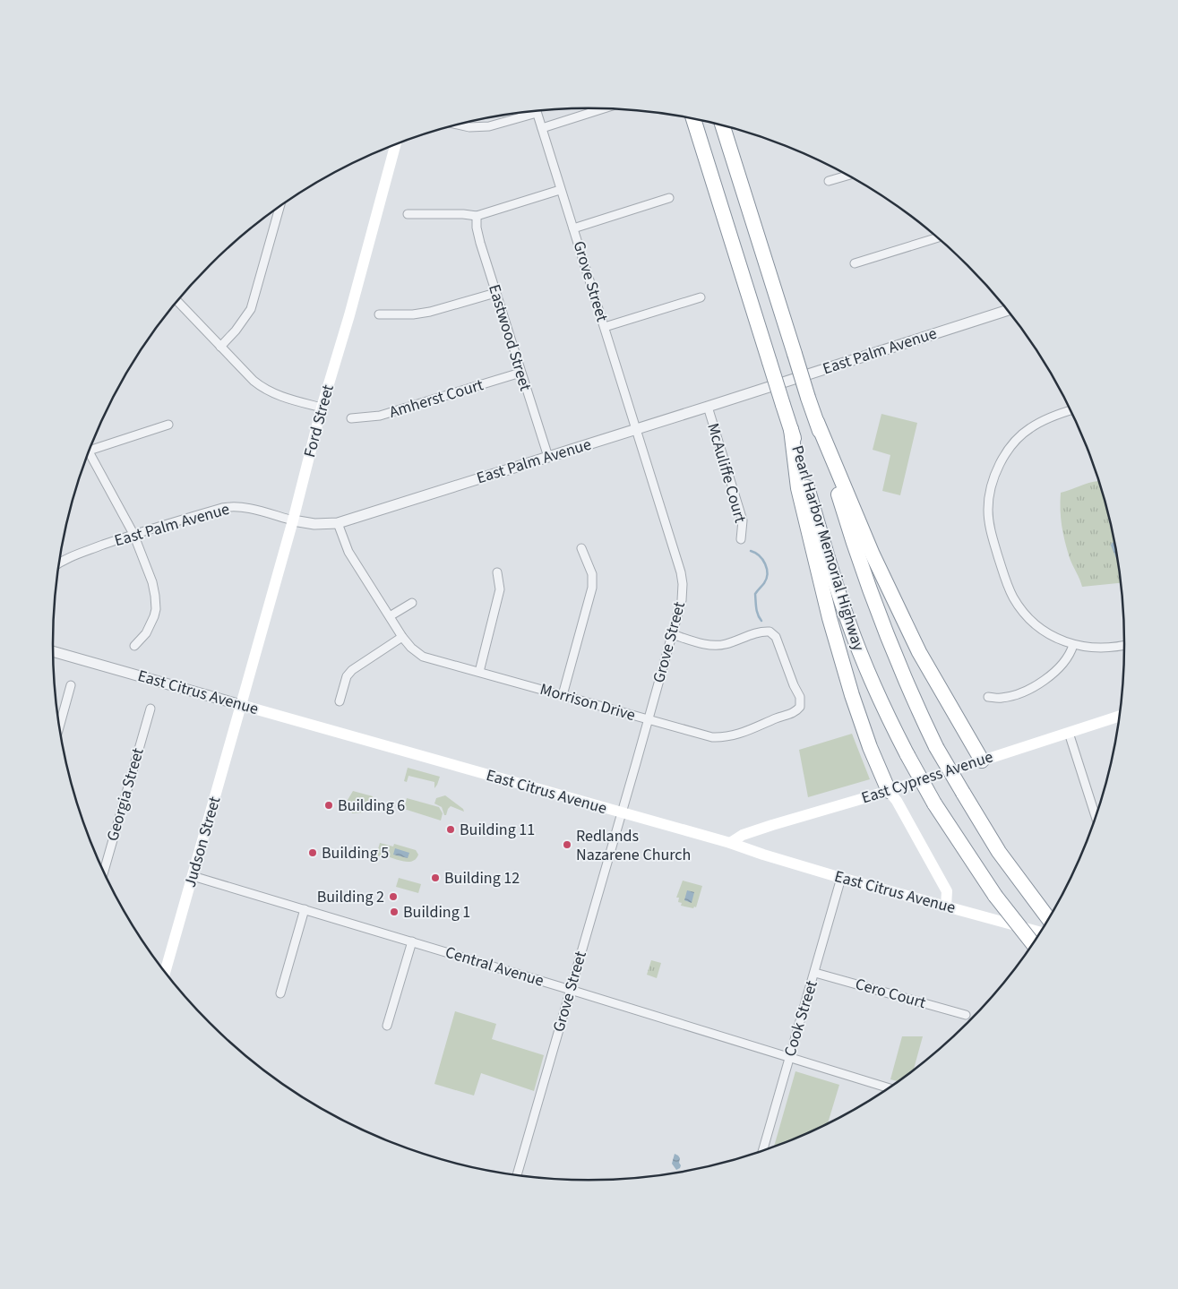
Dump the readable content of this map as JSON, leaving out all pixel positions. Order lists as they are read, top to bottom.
{
  "streets": {
    "highway": ["Pearl Harbor Memorial Highway"],
    "main road": [
      "Ford Street",
      "East Citrus Avenue",
      "East Cypress Avenue",
      "Judson Street"
    ],
    "street": [
      "Grove Street",
      "Eastwood Street",
      "East Palm Avenue",
      "Amherst Court",
      "McAuliffe Court",
      "Morrison Drive",
      "Georgia Street",
      "Central Avenue",
      "Cero Court",
      "Cook Street"
    ]
  },
  "crossings": [
    ["Grove Street", "East Palm Avenue"],
    ["Grove Street", "East Citrus Avenue"],
    ["Grove Street", "Morrison Drive"],
    ["Grove Street", "Central Avenue"],
    ["Eastwood Street", "East Palm Avenue"],
    ["Eastwood Street", "Amherst Court"],
    ["East Palm Avenue", "Ford Street"],
    ["East Palm Avenue", "McAuliffe Court"],
    ["East Palm Avenue", "Morrison Drive"],
    ["Ford Street", "East Citrus Avenue"],
    ["Ford Street", "Judson Street"],
    ["East Citrus Avenue", "East Cypress Avenue"],
    ["East Citrus Avenue", "Judson Street"],
    ["East Citrus Avenue", "Cook Street"],
    ["Judson Street", "Central Avenue"],
    ["Central Avenue", "Cook Street"],
    ["Cero Court", "Cook Street"]
  ],
  "places": [
    "Building 6",
    "Building 11",
    "Redlands Nazarene Church",
    "Building 5",
    "Building 12",
    "Building 2",
    "Building 1"
  ]
}
